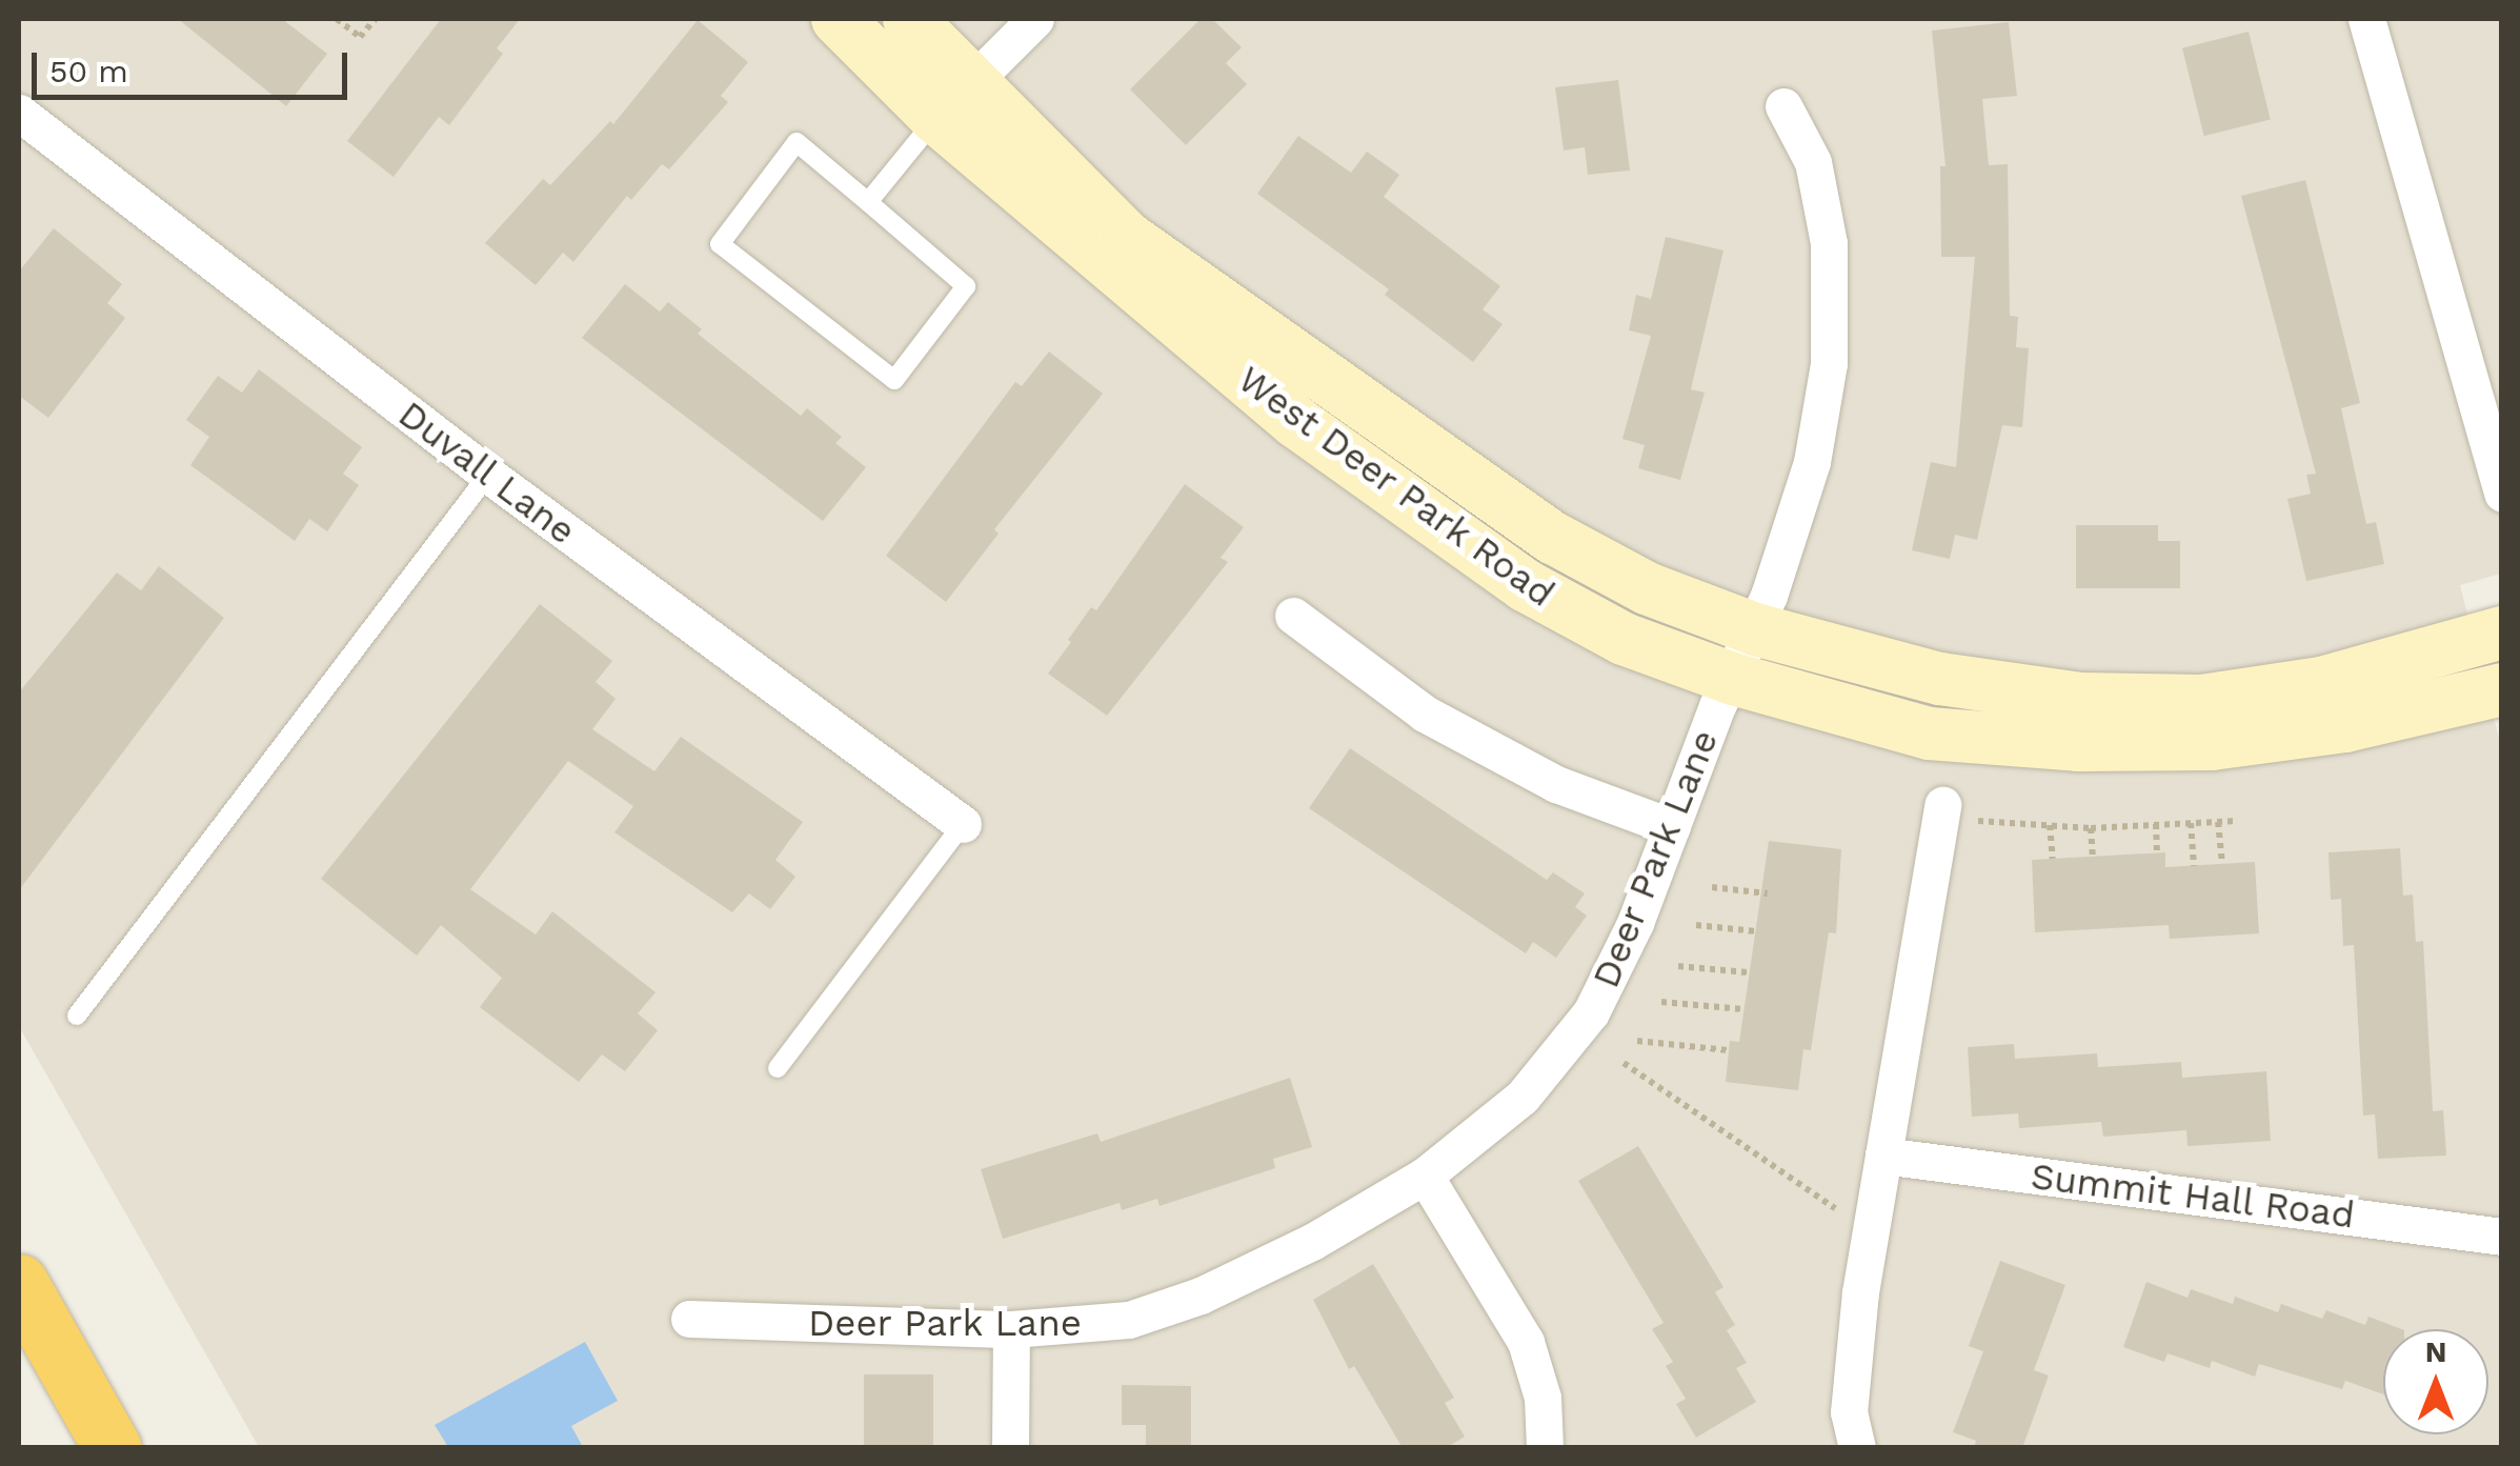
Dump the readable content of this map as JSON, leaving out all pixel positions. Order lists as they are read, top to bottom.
{
  "streets": {
    "street": [
      "Duvall Lane",
      "West Deer Park Road",
      "Deer Park Lane",
      "Summit Hall Road"
    ]
  },
  "crossings": [
    ["West Deer Park Road", "Deer Park Lane"]
  ],
  "scale_bar": "50 m",
  "north": "top"
}
